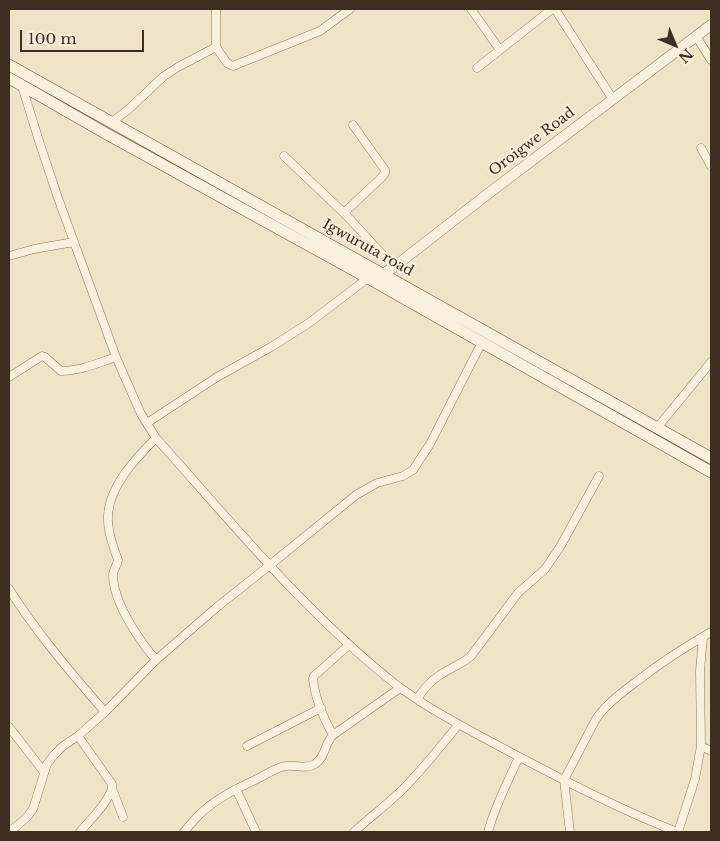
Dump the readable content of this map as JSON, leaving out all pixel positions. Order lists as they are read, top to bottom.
{
  "streets": {
    "main road": ["Igwuruta road"],
    "street": ["Oroigwe Road"]
  },
  "crossings": [
    ["Oroigwe Road", "Igwuruta road"]
  ],
  "scale_bar": "100 m",
  "north": "bottom right"
}
